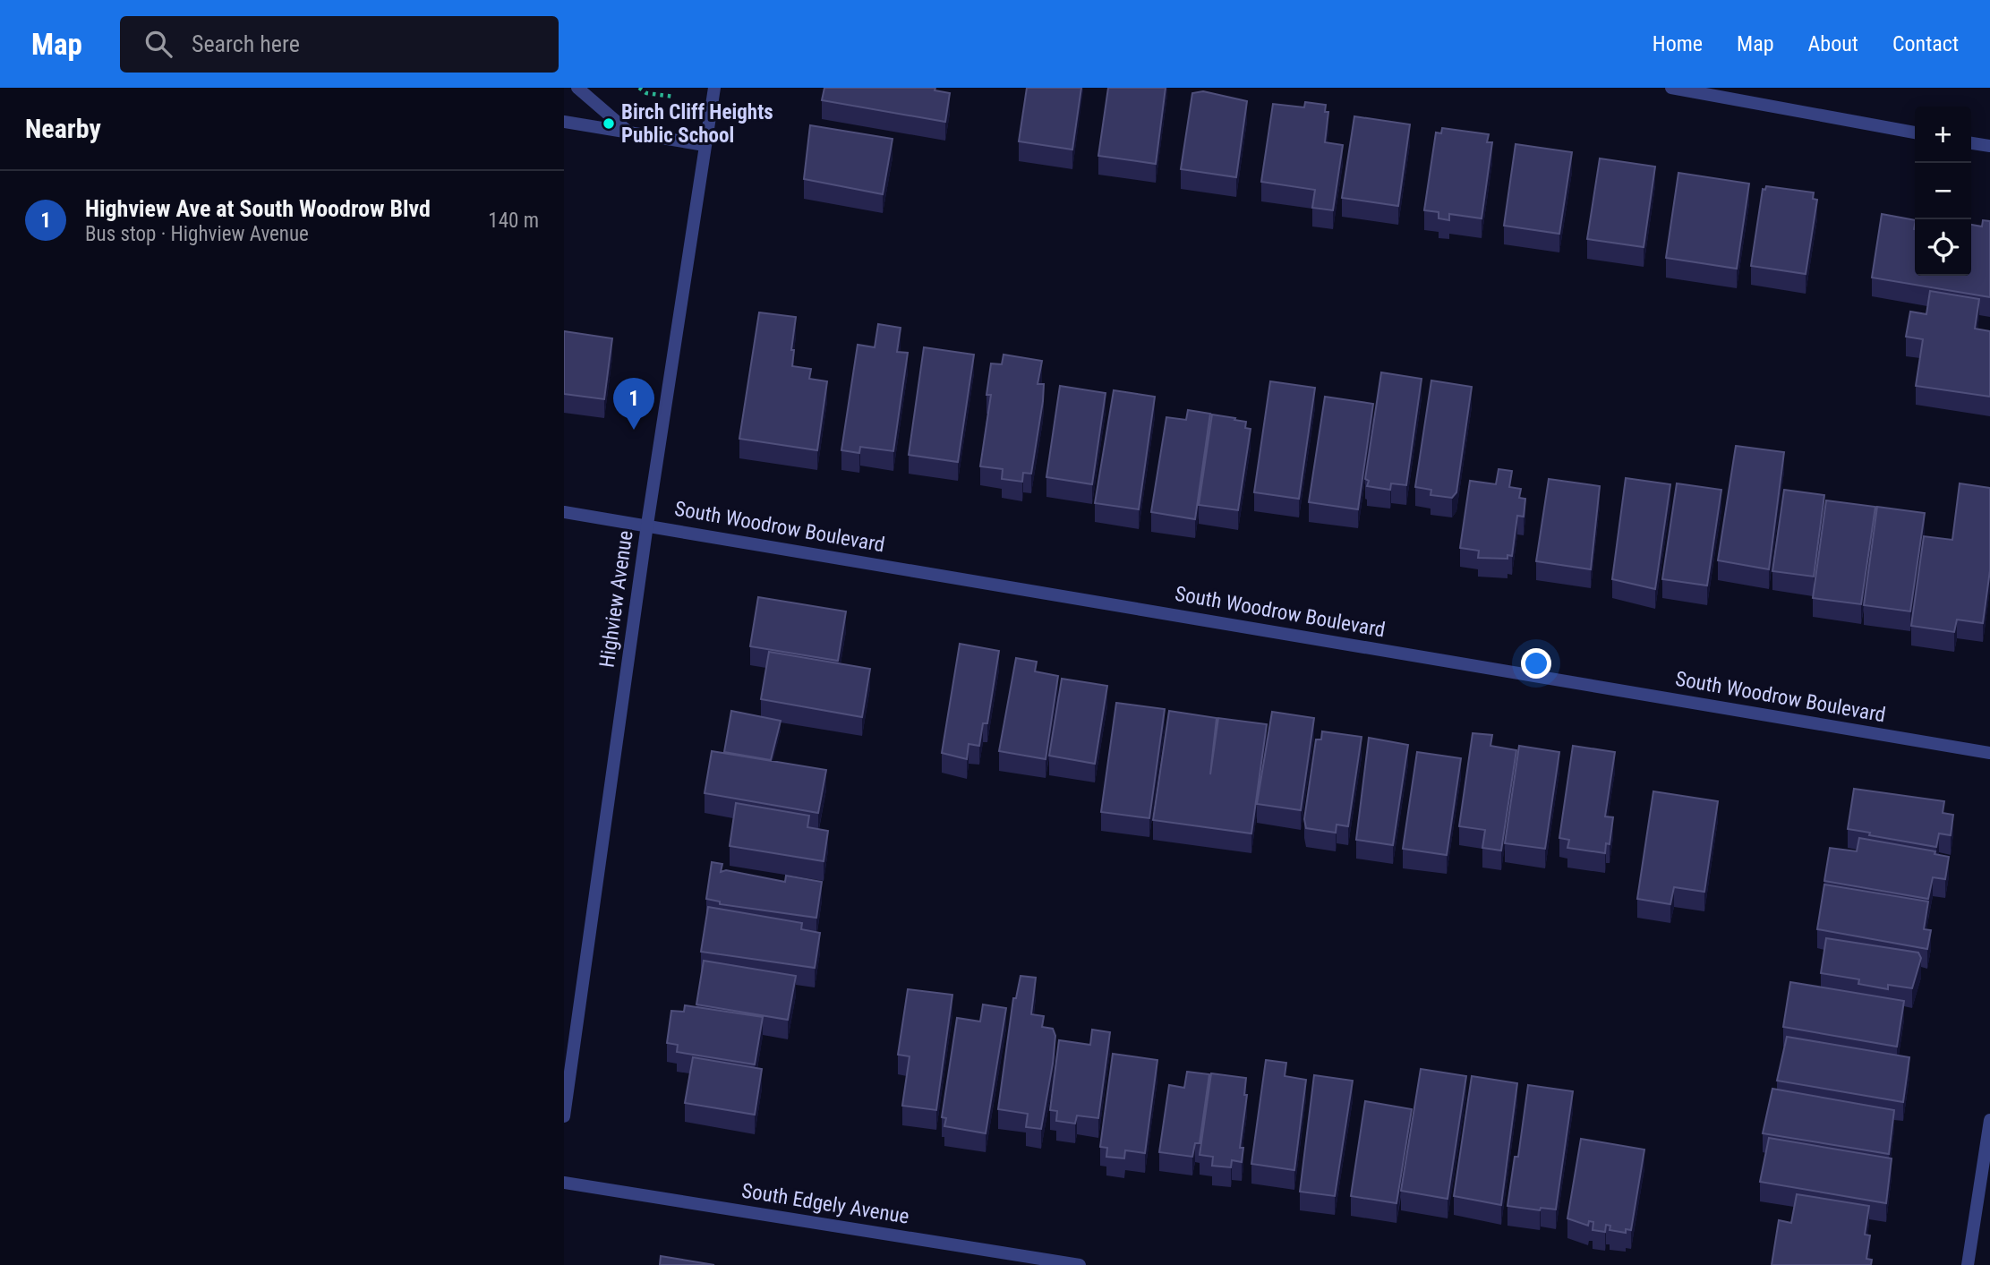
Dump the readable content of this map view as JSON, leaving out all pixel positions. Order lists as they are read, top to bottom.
{
  "streets": {
    "street": ["South Woodrow Boulevard", "Highview Avenue", "South Edgely Avenue"]
  },
  "crossings": [
    ["South Woodrow Boulevard", "Highview Avenue"]
  ],
  "places": ["Birch Cliff Heights Public School"],
  "page": {
    "header": "Map",
    "search": "Search here",
    "nav": [
      "Home",
      "Map",
      "About",
      "Contact"
    ],
    "heading": "Nearby",
    "map_buttons": ["+", "−"],
    "list": [
      {
        "mark": "1",
        "name": "Highview Ave at South Woodrow Blvd",
        "note": "Bus stop · Highview Avenue",
        "value": "140 m"
      }
    ],
    "pins": "1"
  }
}
